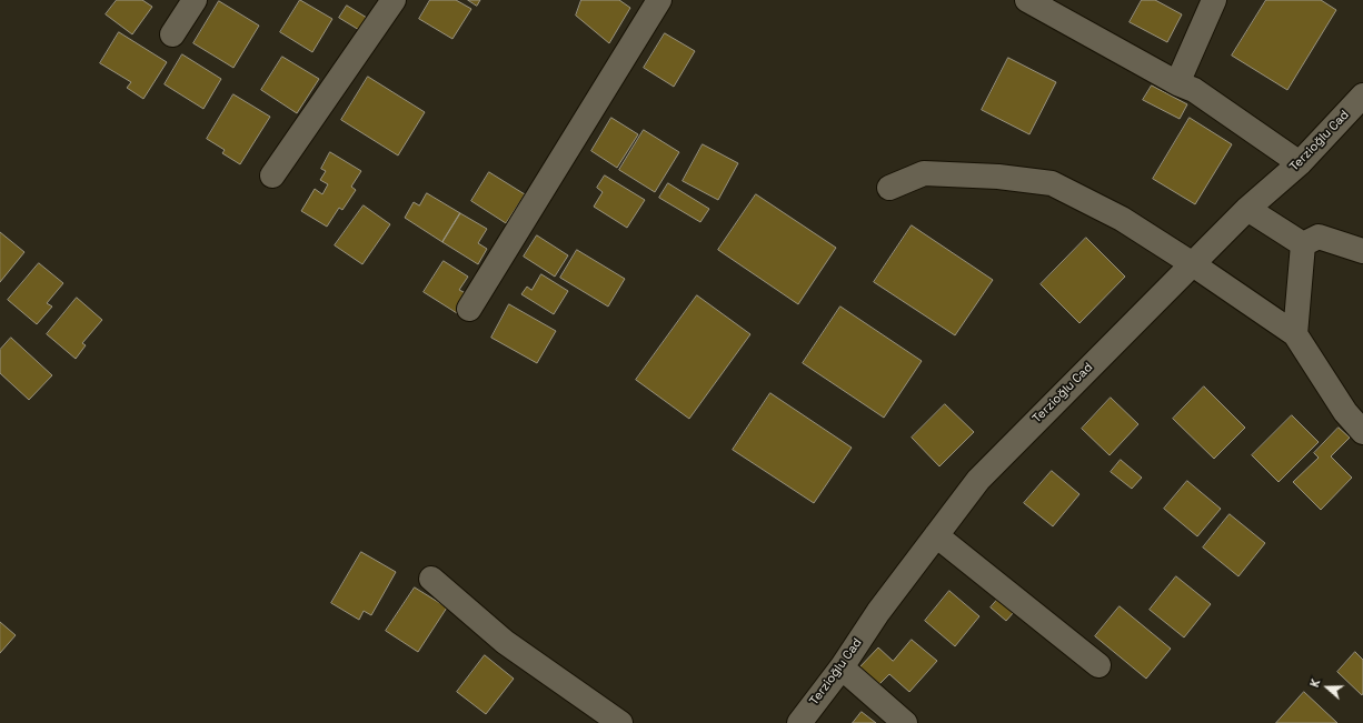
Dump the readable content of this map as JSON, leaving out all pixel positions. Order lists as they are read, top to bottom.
{
  "streets": {
    "street": ["Terzioğlu Cad"]
  },
  "north": "left"
}
